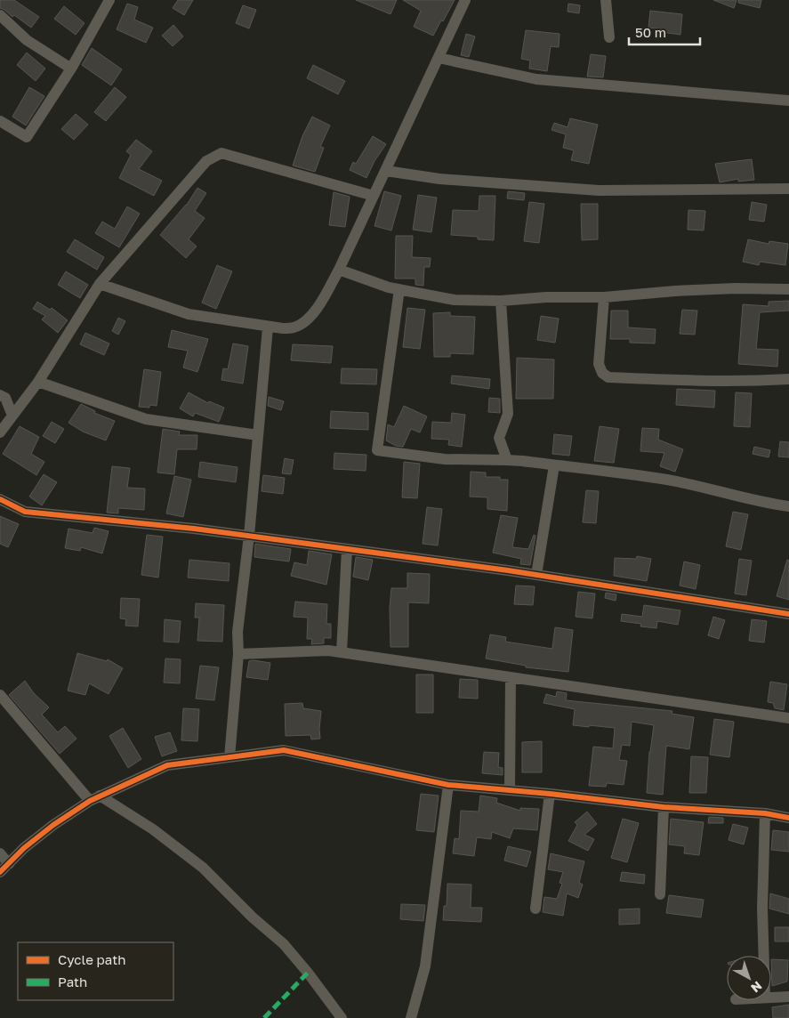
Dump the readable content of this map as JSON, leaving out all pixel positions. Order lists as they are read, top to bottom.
{
  "legend": ["Cycle path", "Path"],
  "scale_bar": "50 m",
  "north": "bottom right"
}
